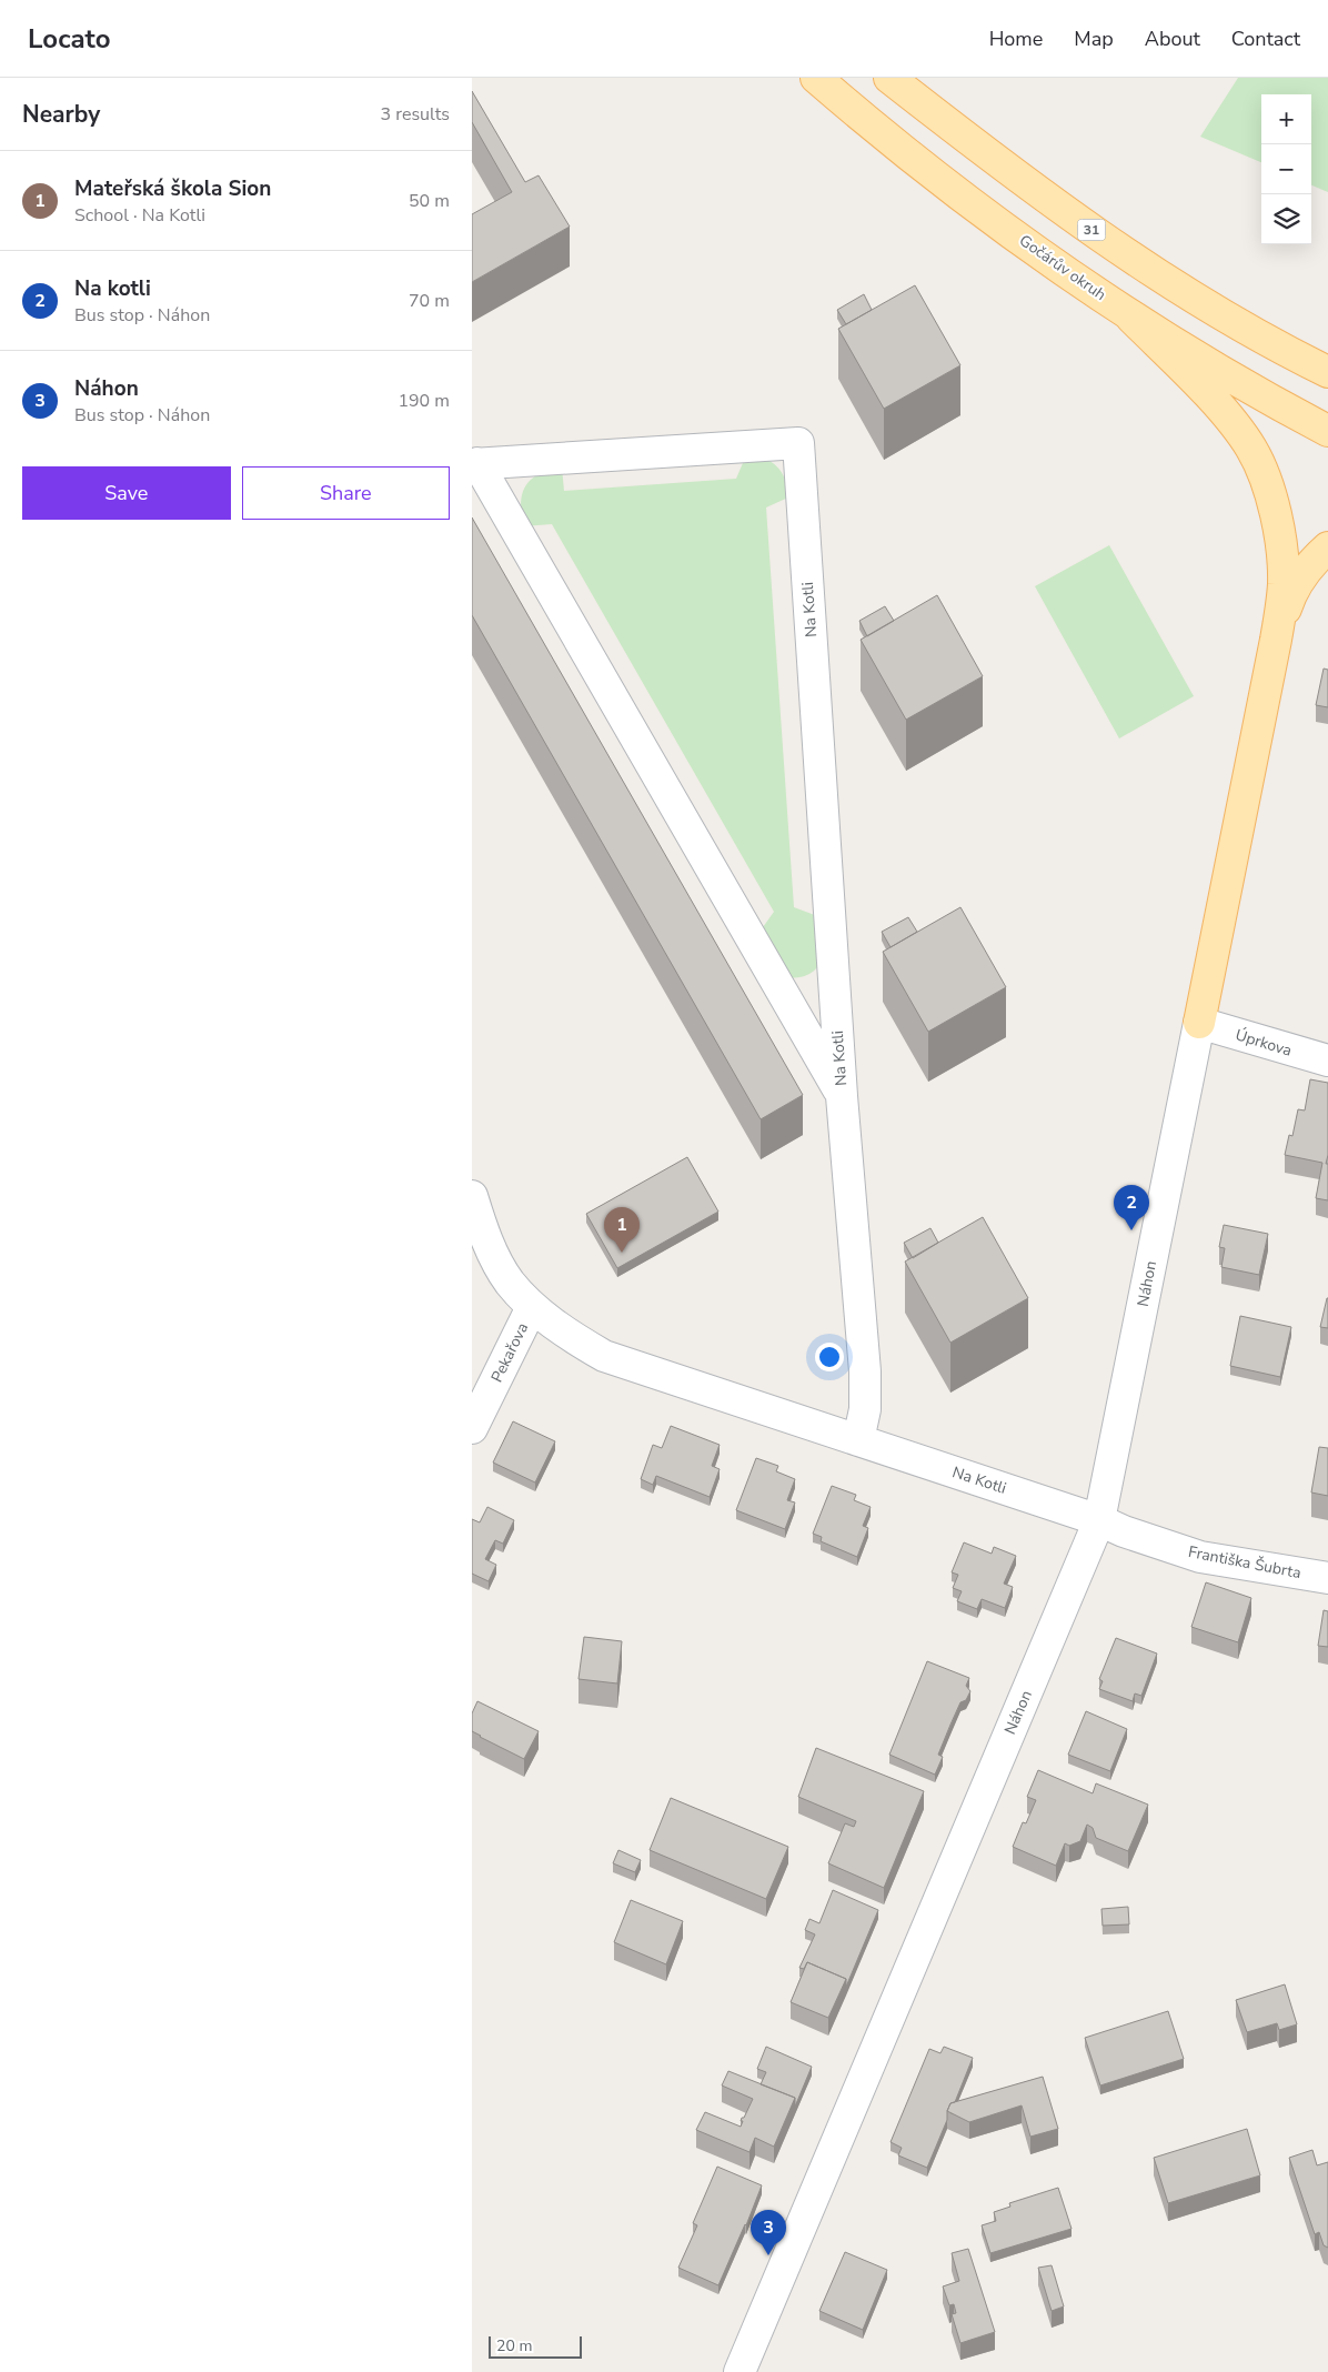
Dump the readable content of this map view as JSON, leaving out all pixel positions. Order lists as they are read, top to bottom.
{
  "streets": {
    "main road": ["31", "Gočárův okruh"],
    "street": [
      "Na Kotli",
      "Úprkova",
      "Náhon",
      "Pekařova",
      "Františka Šubrta"
    ]
  },
  "crossings": [
    ["Na Kotli", "Náhon"],
    ["Na Kotli", "Pekařova"],
    ["Na Kotli", "Františka Šubrta"],
    ["Úprkova", "Náhon"],
    ["Náhon", "Františka Šubrta"]
  ],
  "scale_bar": "20 m",
  "page": {
    "header": "Locato",
    "nav": [
      "Home",
      "Map",
      "About",
      "Contact"
    ],
    "heading": ["Nearby", "3 results"],
    "map_buttons": ["+", "−"],
    "list": [
      {
        "mark": "1",
        "name": "Mateřská škola Sion",
        "note": "School · Na Kotli",
        "value": "50 m"
      },
      {
        "mark": "2",
        "name": "Na kotli",
        "note": "Bus stop · Náhon",
        "value": "70 m"
      },
      {
        "mark": "3",
        "name": "Náhon",
        "note": "Bus stop · Náhon",
        "value": "190 m"
      }
    ],
    "buttons": ["Save", "Share"],
    "pins": ["2", "1", "3"],
    "scale": "20 m"
  }
}
